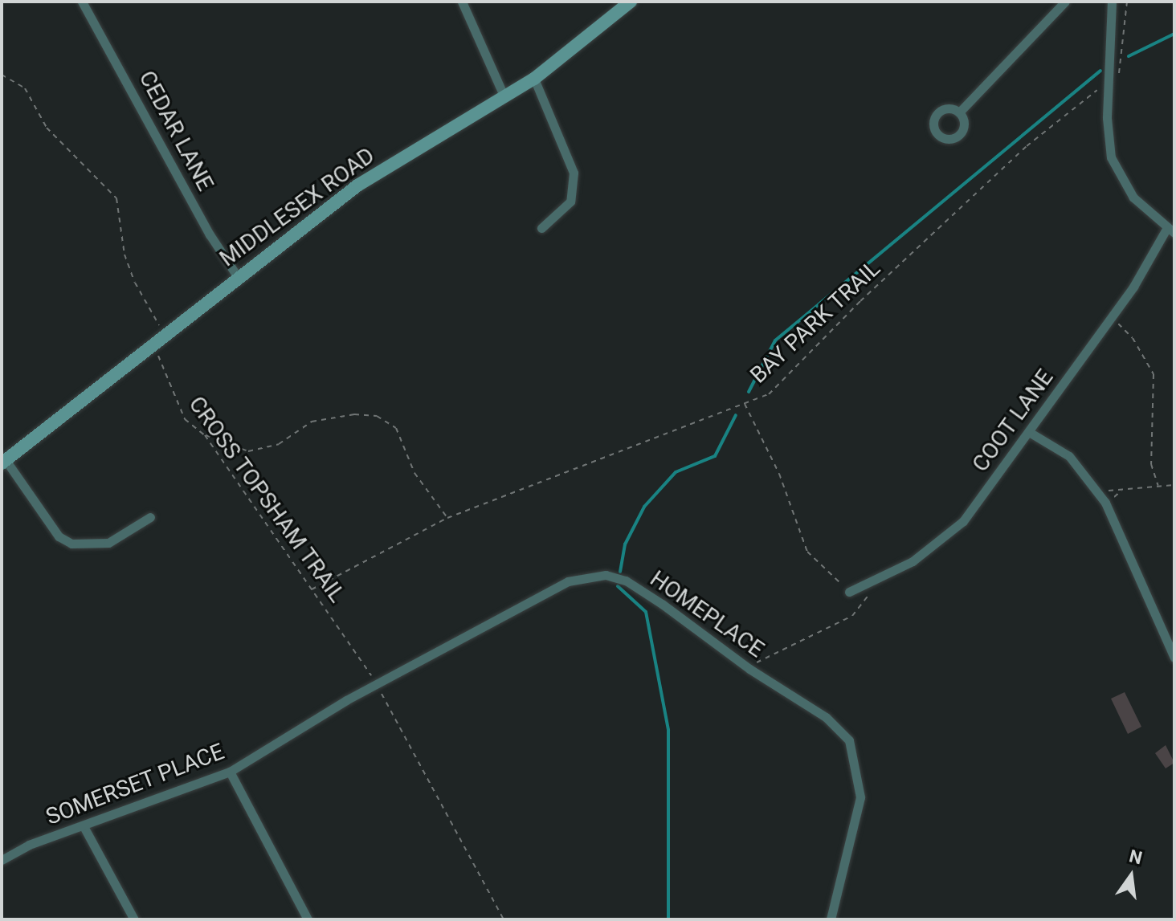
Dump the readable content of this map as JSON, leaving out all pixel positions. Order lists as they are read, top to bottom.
{
  "streets": {
    "main road": ["MIDDLESEX ROAD"],
    "street": [
      "CEDAR LANE",
      "COOT LANE",
      "HOMEPLACE",
      "SOMERSET PLACE"
    ],
    "path": ["BAY PARK TRAIL", "CROSS TOPSHAM TRAIL"]
  },
  "crossings": [
    ["CEDAR LANE", "MIDDLESEX ROAD"],
    ["MIDDLESEX ROAD", "CROSS TOPSHAM TRAIL"],
    ["BAY PARK TRAIL", "CROSS TOPSHAM TRAIL"],
    ["CROSS TOPSHAM TRAIL", "HOMEPLACE"],
    ["HOMEPLACE", "SOMERSET PLACE"]
  ],
  "north": "top"
}
